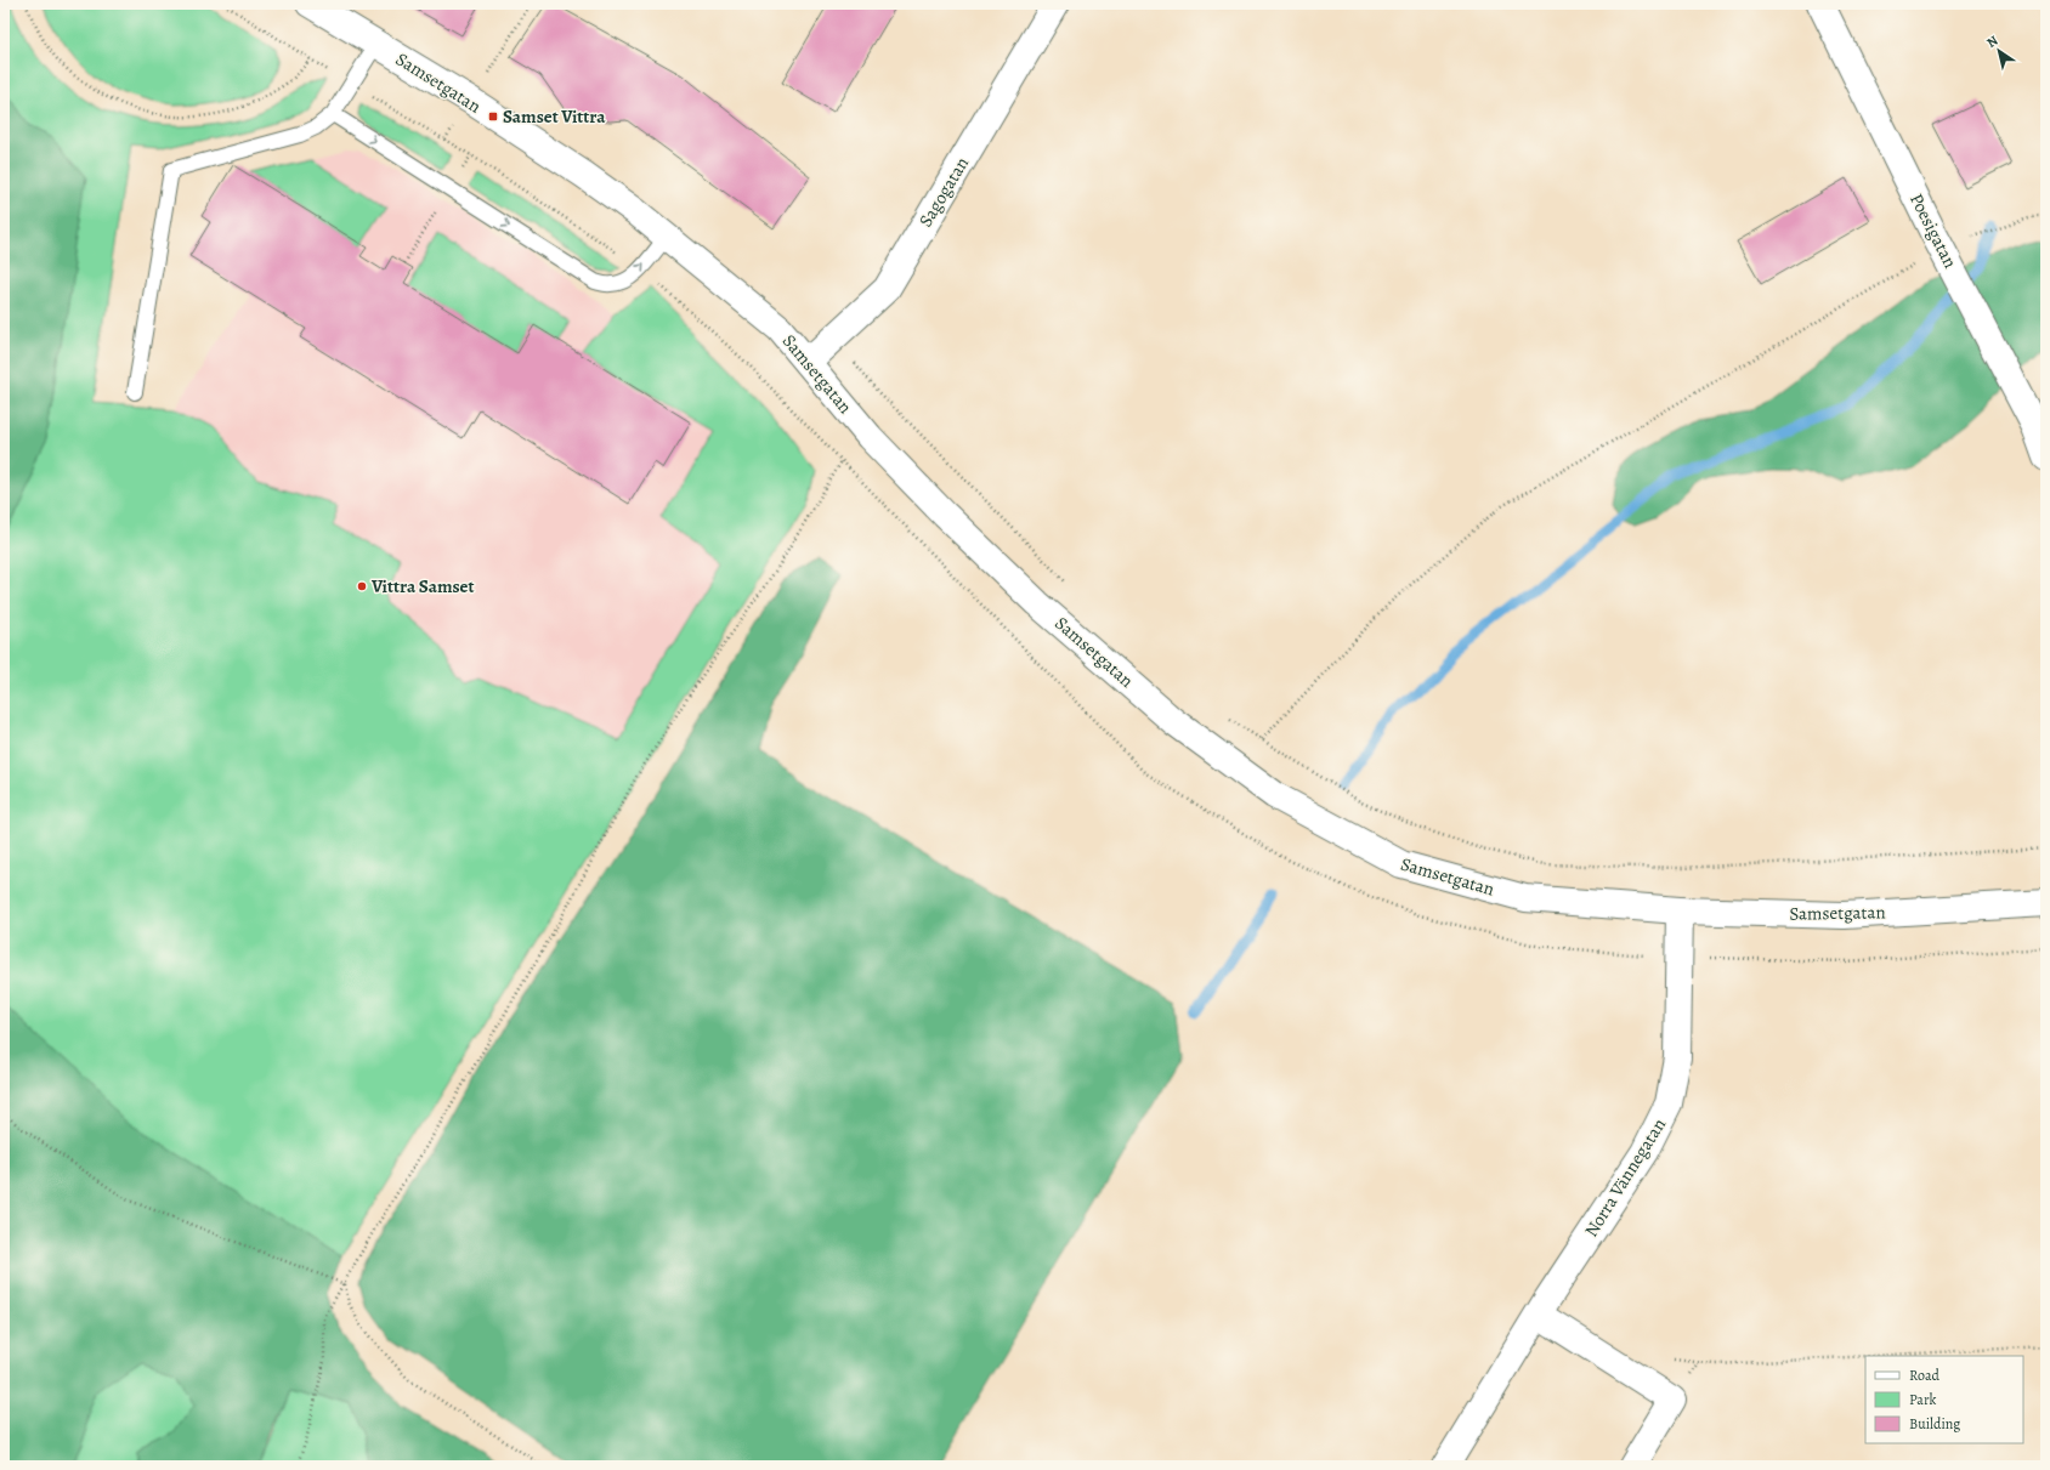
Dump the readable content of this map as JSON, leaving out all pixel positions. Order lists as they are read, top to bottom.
{
  "streets": {
    "street": [
      "Samsetgatan",
      "Sagogatan",
      "Poesigatan",
      "Norra Vännegatan"
    ]
  },
  "crossings": [
    ["Samsetgatan", "Sagogatan"],
    ["Samsetgatan", "Norra Vännegatan"]
  ],
  "places": {
    "transit": ["Samset Vittra"],
    "other": ["Vittra Samset"]
  },
  "legend": ["Road", "Park", "Building"],
  "north": "top left"
}
